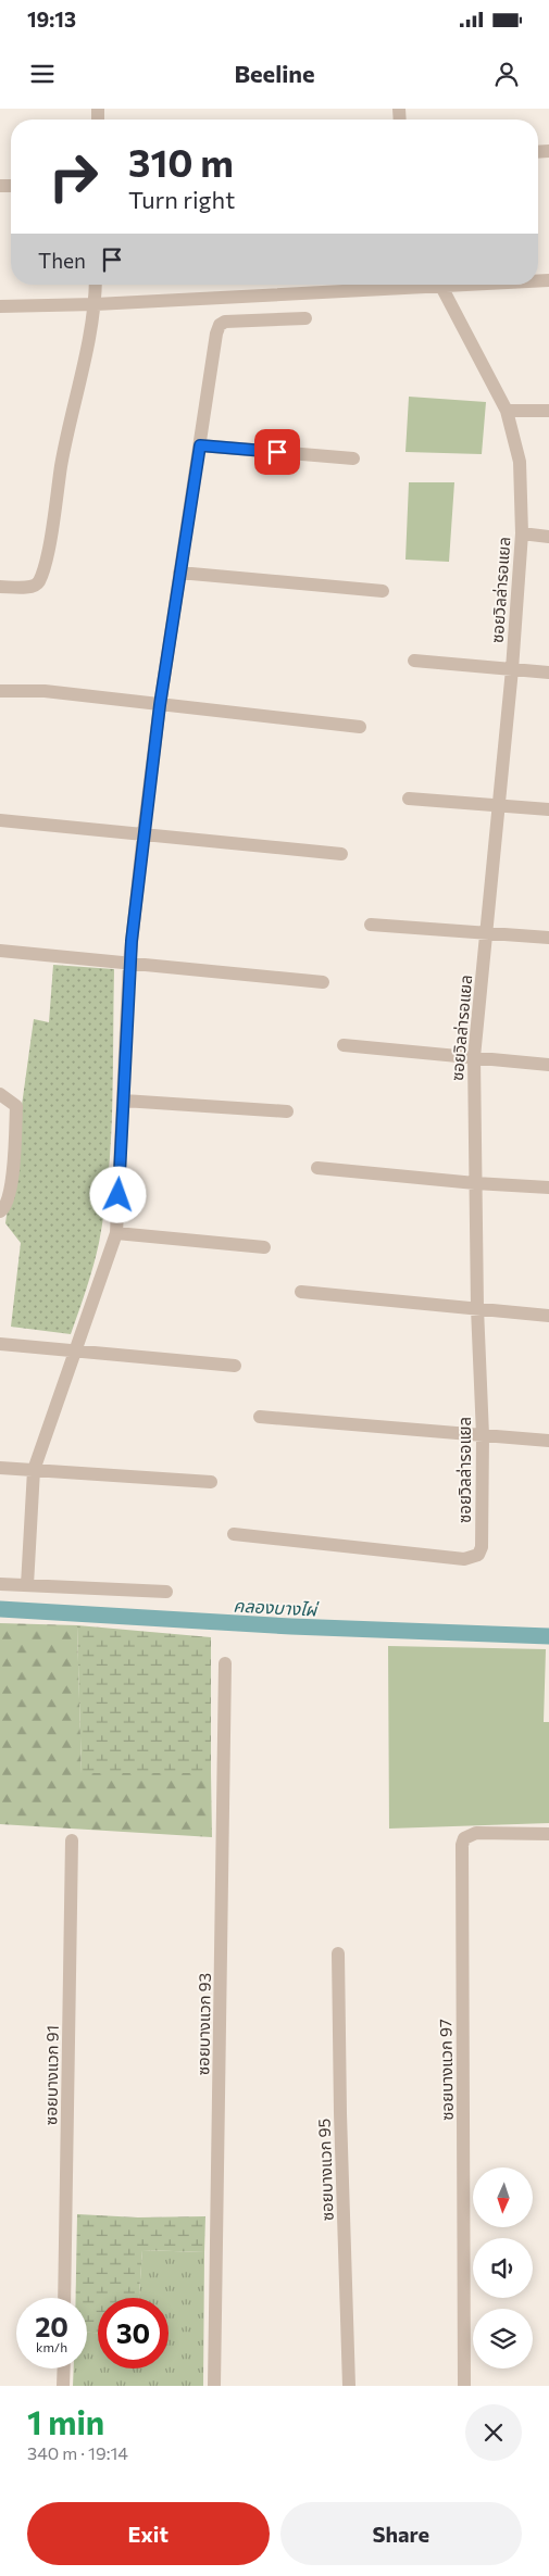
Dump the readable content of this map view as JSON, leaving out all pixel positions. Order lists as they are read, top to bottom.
{
  "streets": {
    "street": [
      "ซอยวิลล่ารอแยล",
      "ซอยบางแวก 93",
      "ซอยบางแวก 97",
      "ซอยบางแวก 91",
      "ซอยบางแวก 95"
    ]
  },
  "water": ["คลองบางไผ่"],
  "north": "bottom",
  "page": {
    "status": "19:13",
    "header": "Beeline",
    "turn": ["310 m", "Turn right"],
    "then": "Then",
    "speed": "20 km/h",
    "limit": "30",
    "heading": ["1 min", "340 m · 19:14"],
    "buttons": ["Exit", "Share"]
  }
}
